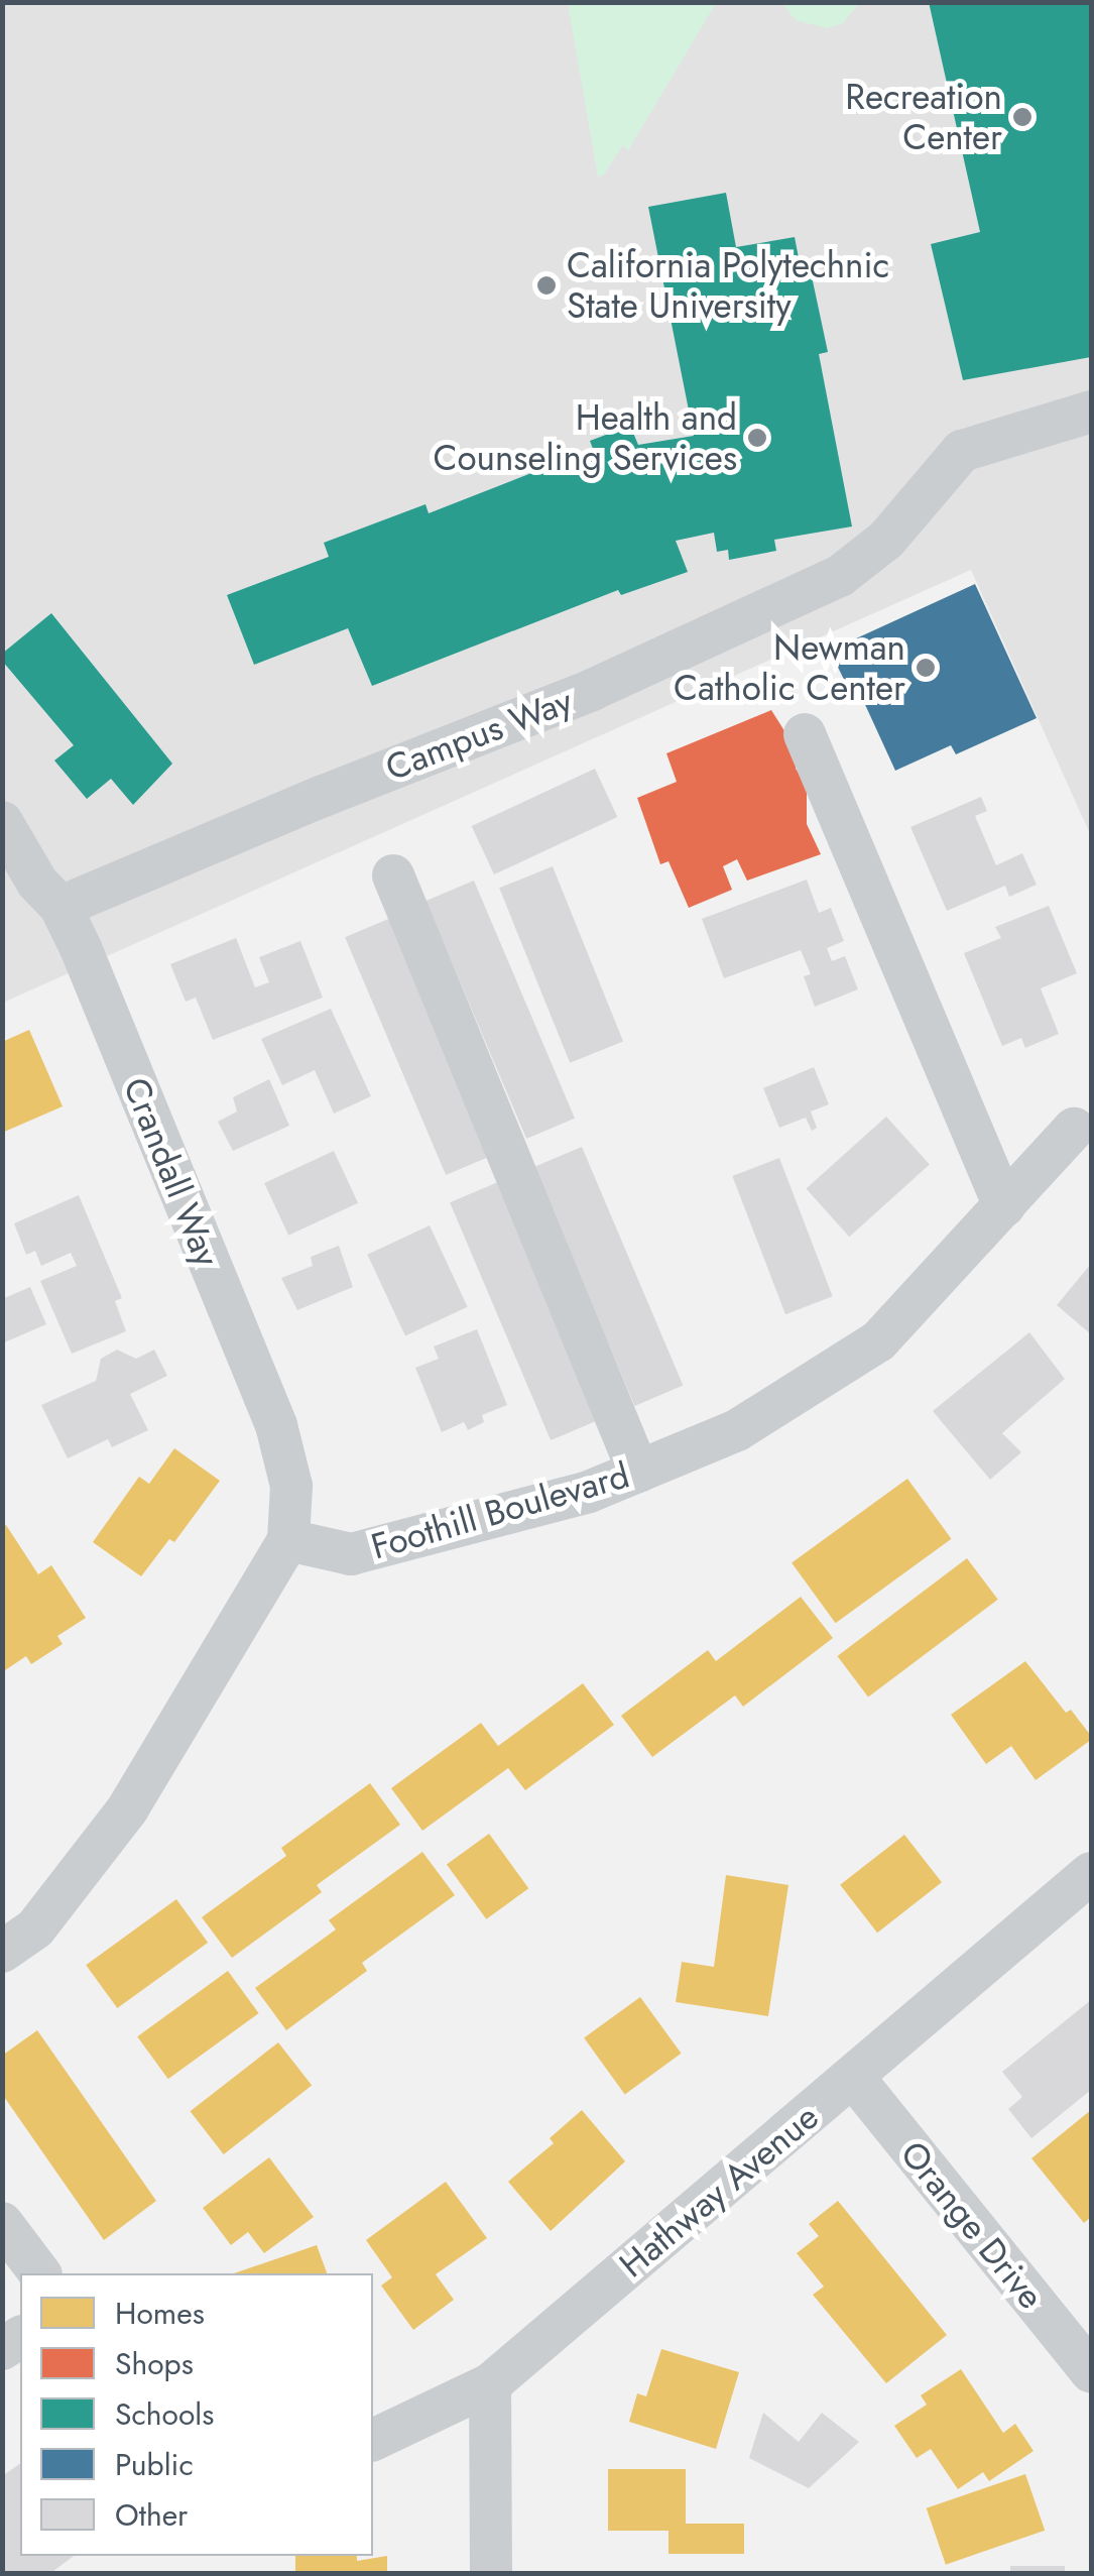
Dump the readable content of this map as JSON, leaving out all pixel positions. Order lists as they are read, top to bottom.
{
  "streets": {
    "street": [
      "Campus Way",
      "Crandall Way",
      "Foothill Boulevard",
      "Hathway Avenue",
      "Orange Drive"
    ]
  },
  "crossings": [
    ["Campus Way", "Crandall Way"],
    ["Crandall Way", "Foothill Boulevard"],
    ["Hathway Avenue", "Orange Drive"]
  ],
  "places": [
    "Recreation Center",
    "California Polytechnic State University",
    "Health and Counseling Services",
    "Newman Catholic Center"
  ],
  "legend": [
    "Homes",
    "Shops",
    "Schools",
    "Public",
    "Other"
  ]
}
